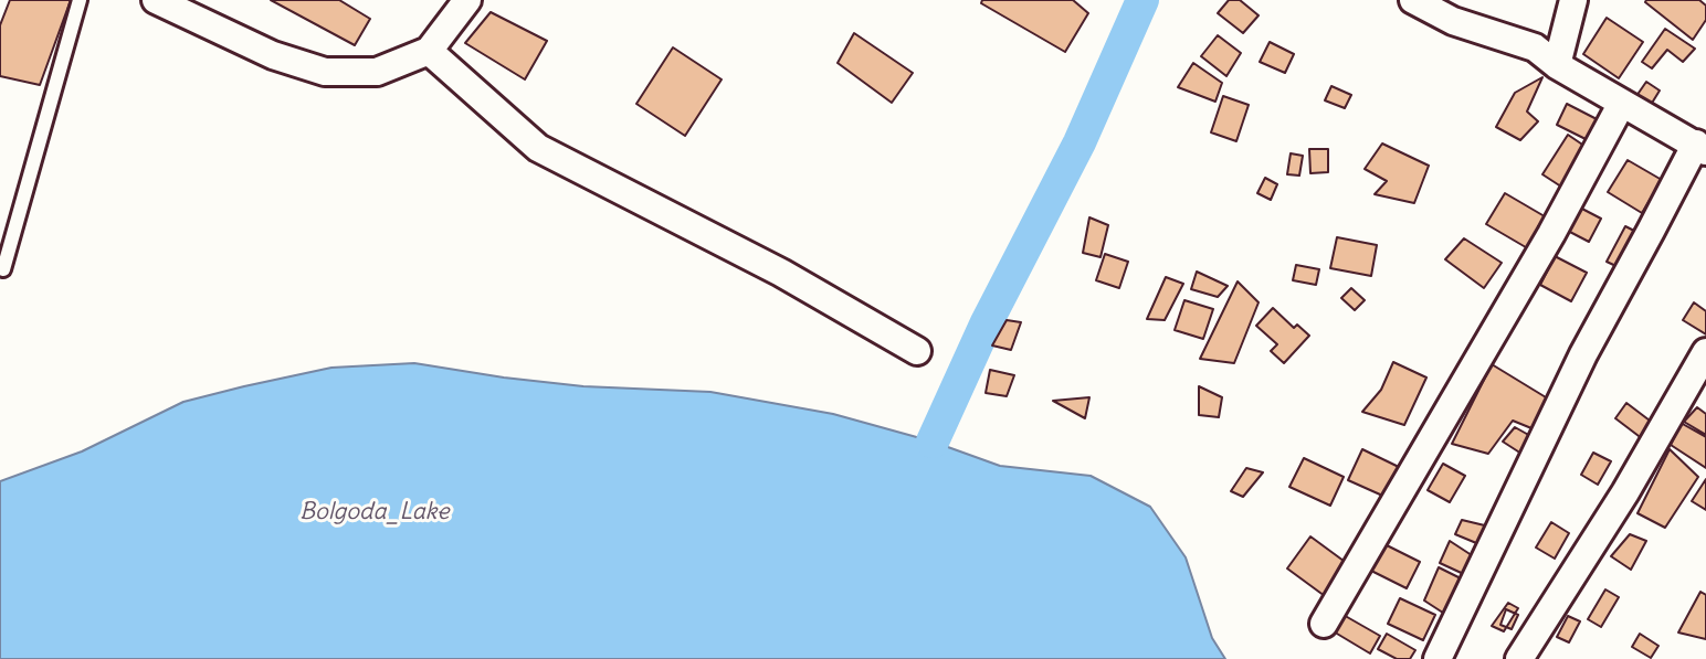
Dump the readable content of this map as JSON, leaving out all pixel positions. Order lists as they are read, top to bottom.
{
  "water": ["Bolgoda_Lake"]
}
